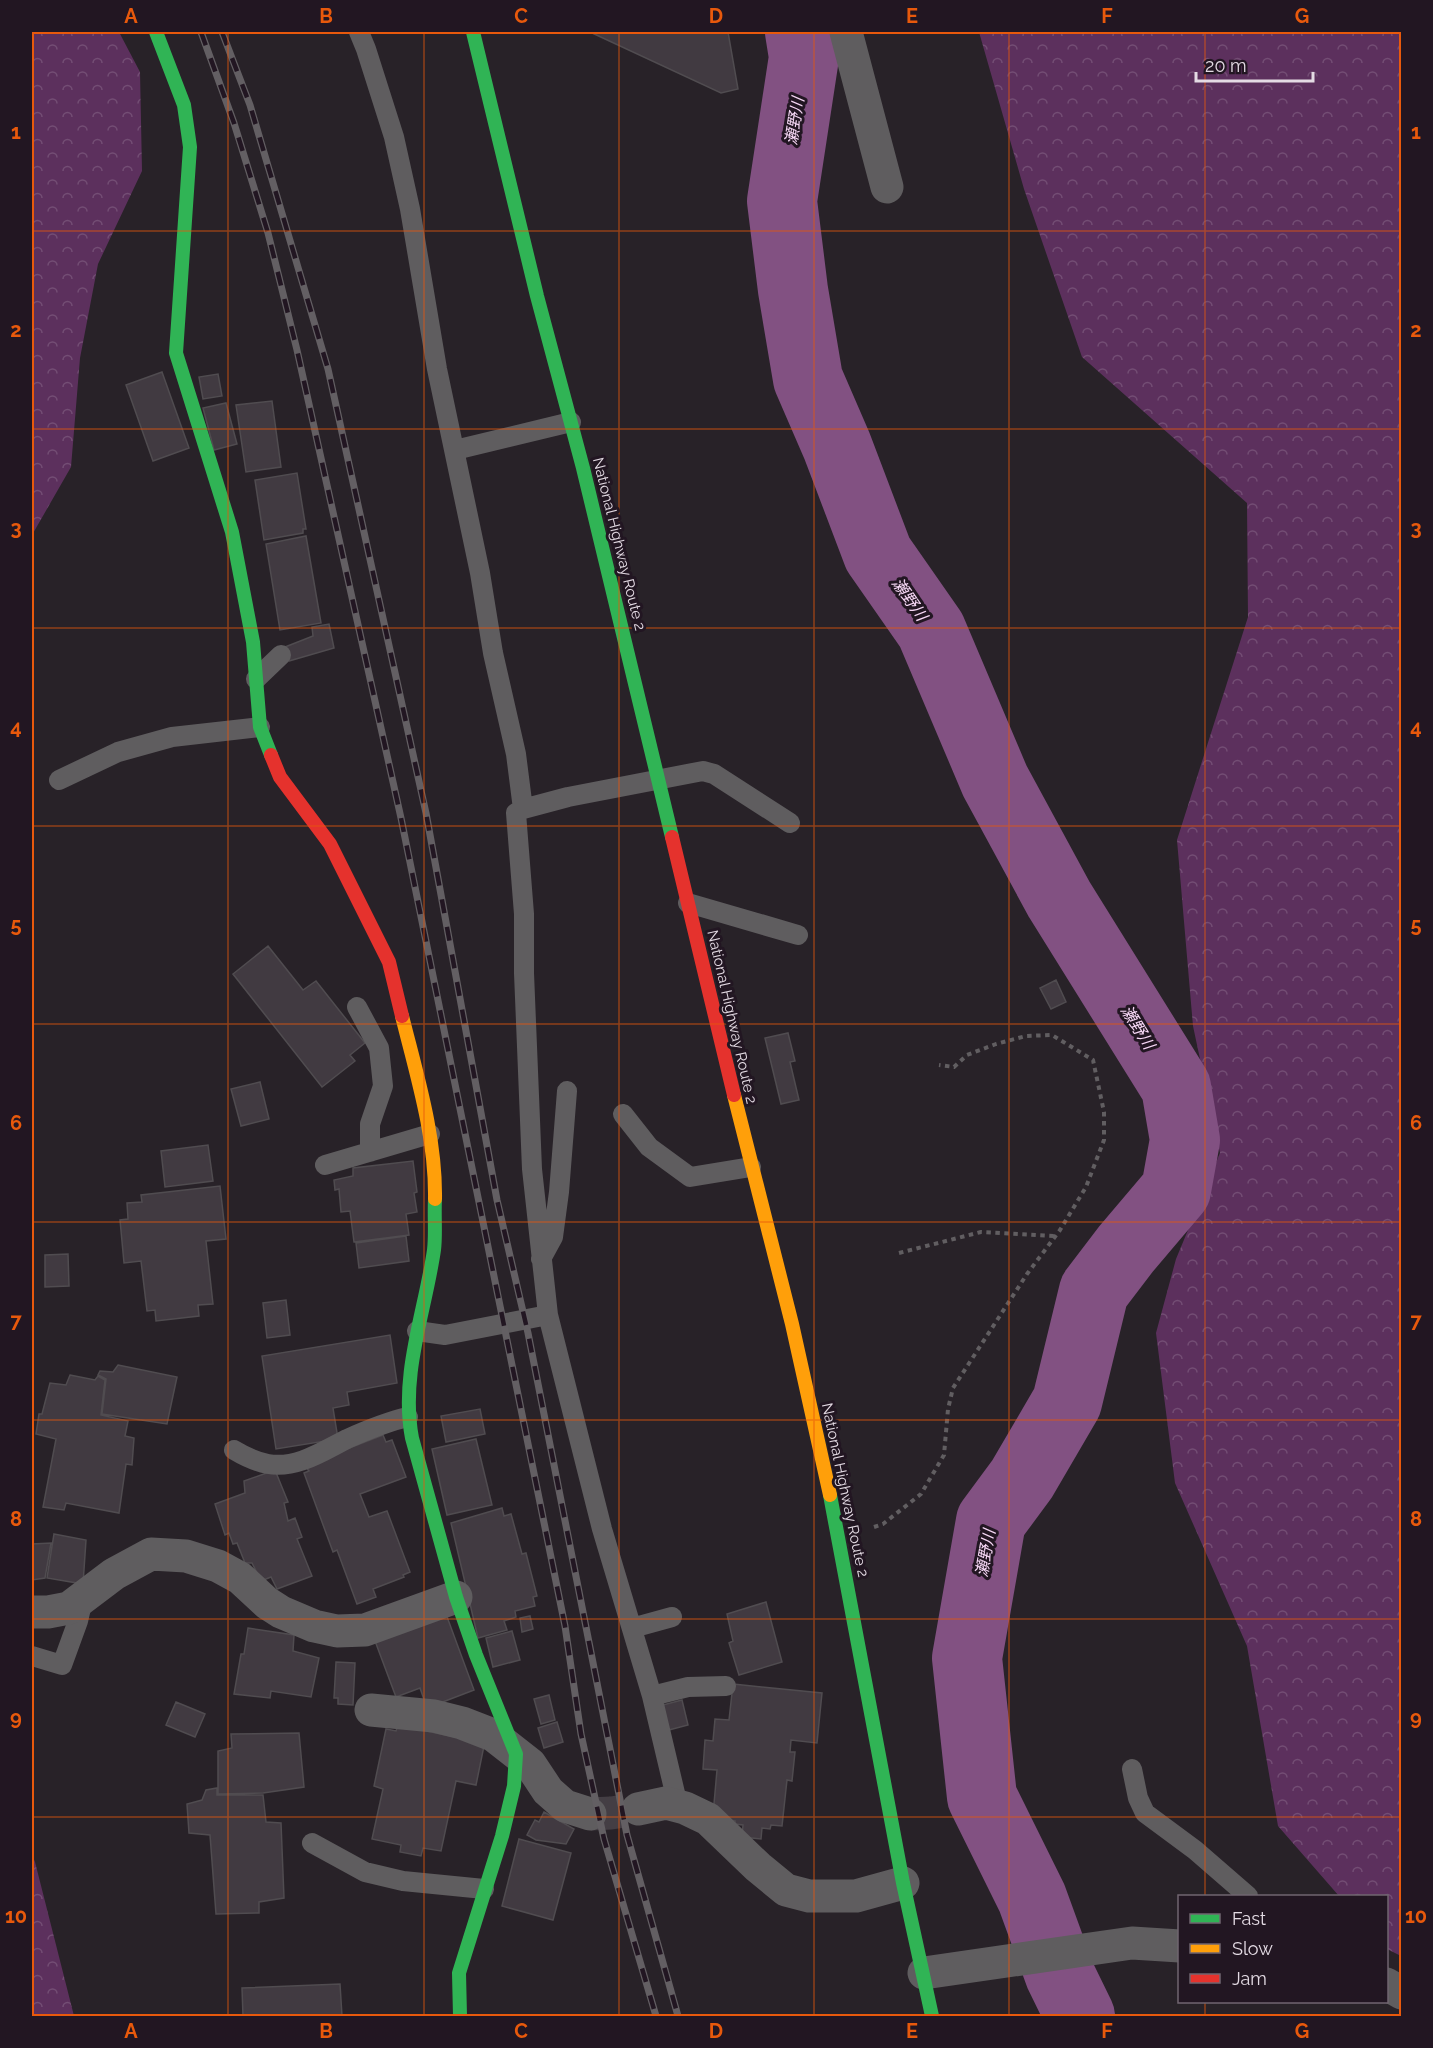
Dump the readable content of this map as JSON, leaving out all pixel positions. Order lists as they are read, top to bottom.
{
  "streets": {
    "main road": ["National Highway Route 2"]
  },
  "water": ["瀬野川"],
  "legend": ["Fast", "Slow", "Jam"],
  "scale_bar": "20 m",
  "grid": {
    "columns": [
      "A",
      "B",
      "C",
      "D",
      "E",
      "F",
      "G"
    ],
    "rows": [
      "1",
      "2",
      "3",
      "4",
      "5",
      "6",
      "7",
      "8",
      "9",
      "10"
    ]
  }
}
